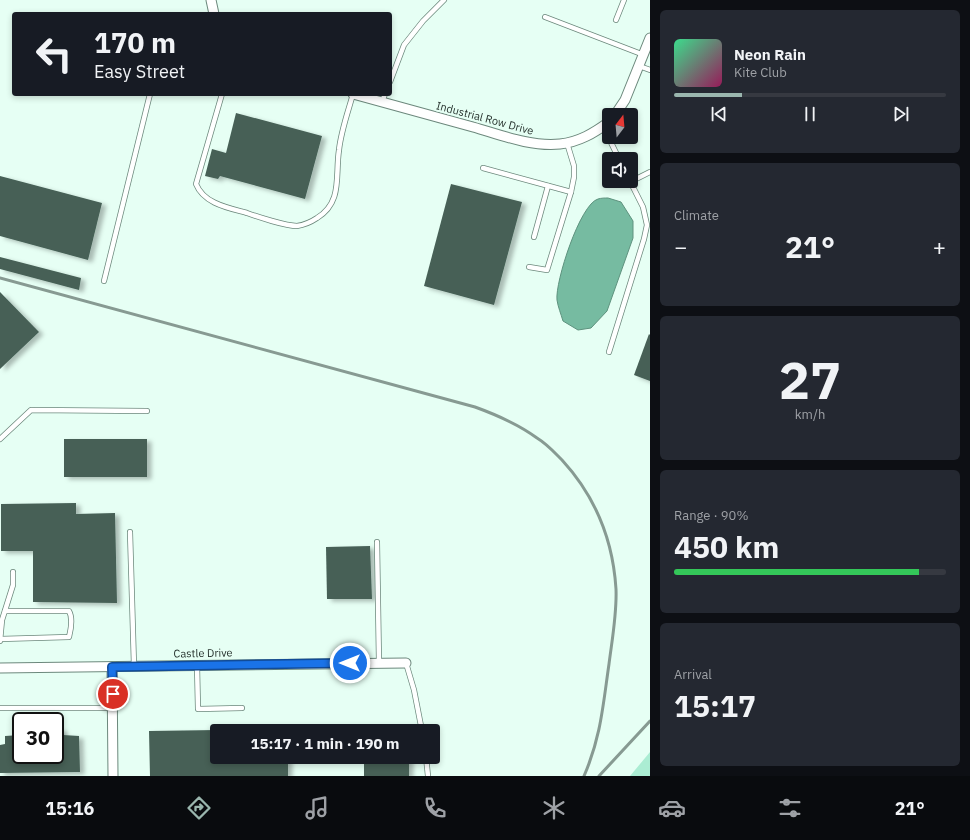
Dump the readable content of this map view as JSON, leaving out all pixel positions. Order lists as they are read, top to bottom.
{
  "streets": {
    "street": ["Industrial Row Drive", "Castle Drive"]
  },
  "north": "top",
  "page": {
    "turn": ["170 m", "Easy Street"],
    "song": ["Neon Rain", "Kite Club"],
    "tile": [
      "Climate",
      ["27", "km/h"],
      ["Range · 90%", "450 km"],
      ["Arrival", "15:17"]
    ],
    "heat": ["−", "21°", "+"],
    "limit": "30",
    "trip": "15:17 · 1 min · 190 m",
    "tabs": ["15:16", "21°"]
  }
}
